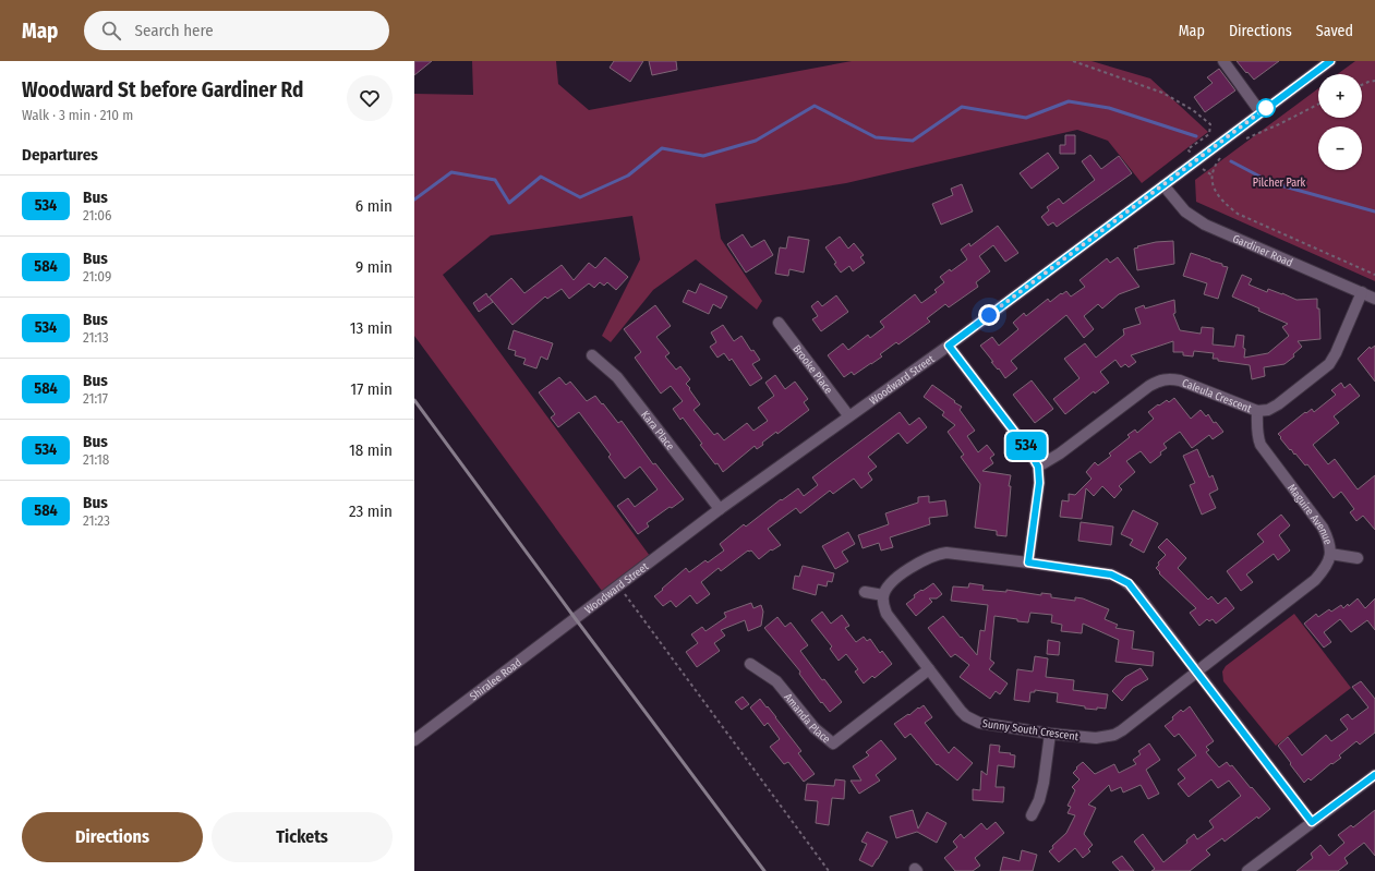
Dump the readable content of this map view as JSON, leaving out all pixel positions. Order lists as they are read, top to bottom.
{
  "streets": {
    "street": [
      "Gardiner Road",
      "Brooke Place",
      "Woodward Street",
      "Caleula Crescent",
      "Kara Place",
      "Maguire Avenue",
      "Shiralee Road",
      "Amanda Place",
      "Sunny South Crescent"
    ]
  },
  "crossings": [
    ["Gardiner Road", "Woodward Street"],
    ["Gardiner Road", "Caleula Crescent"],
    ["Brooke Place", "Woodward Street"],
    ["Woodward Street", "Kara Place"],
    ["Woodward Street", "Shiralee Road"],
    ["Caleula Crescent", "Maguire Avenue"],
    ["Maguire Avenue", "Sunny South Crescent"],
    ["Amanda Place", "Sunny South Crescent"]
  ],
  "parks": ["Pilcher Park"],
  "lines": ["bus line 534"],
  "page": {
    "header": "Map",
    "search": "Search here",
    "nav": ["Map", "Directions", "Saved"],
    "heading": [
      ["Woodward St before Gardiner Rd", "Walk · 3 min · 210 m"],
      "Departures"
    ],
    "on_map": "534",
    "map_buttons": ["+", "−"],
    "list": [
      {
        "mark": "534",
        "name": "Bus",
        "note": "21:06",
        "value": "6 min"
      },
      {
        "mark": "584",
        "name": "Bus",
        "note": "21:09",
        "value": "9 min"
      },
      {
        "mark": "534",
        "name": "Bus",
        "note": "21:13",
        "value": "13 min"
      },
      {
        "mark": "584",
        "name": "Bus",
        "note": "21:17",
        "value": "17 min"
      },
      {
        "mark": "534",
        "name": "Bus",
        "note": "21:18",
        "value": "18 min"
      },
      {
        "mark": "584",
        "name": "Bus",
        "note": "21:23",
        "value": "23 min"
      }
    ],
    "buttons": ["Directions", "Tickets"]
  }
}
